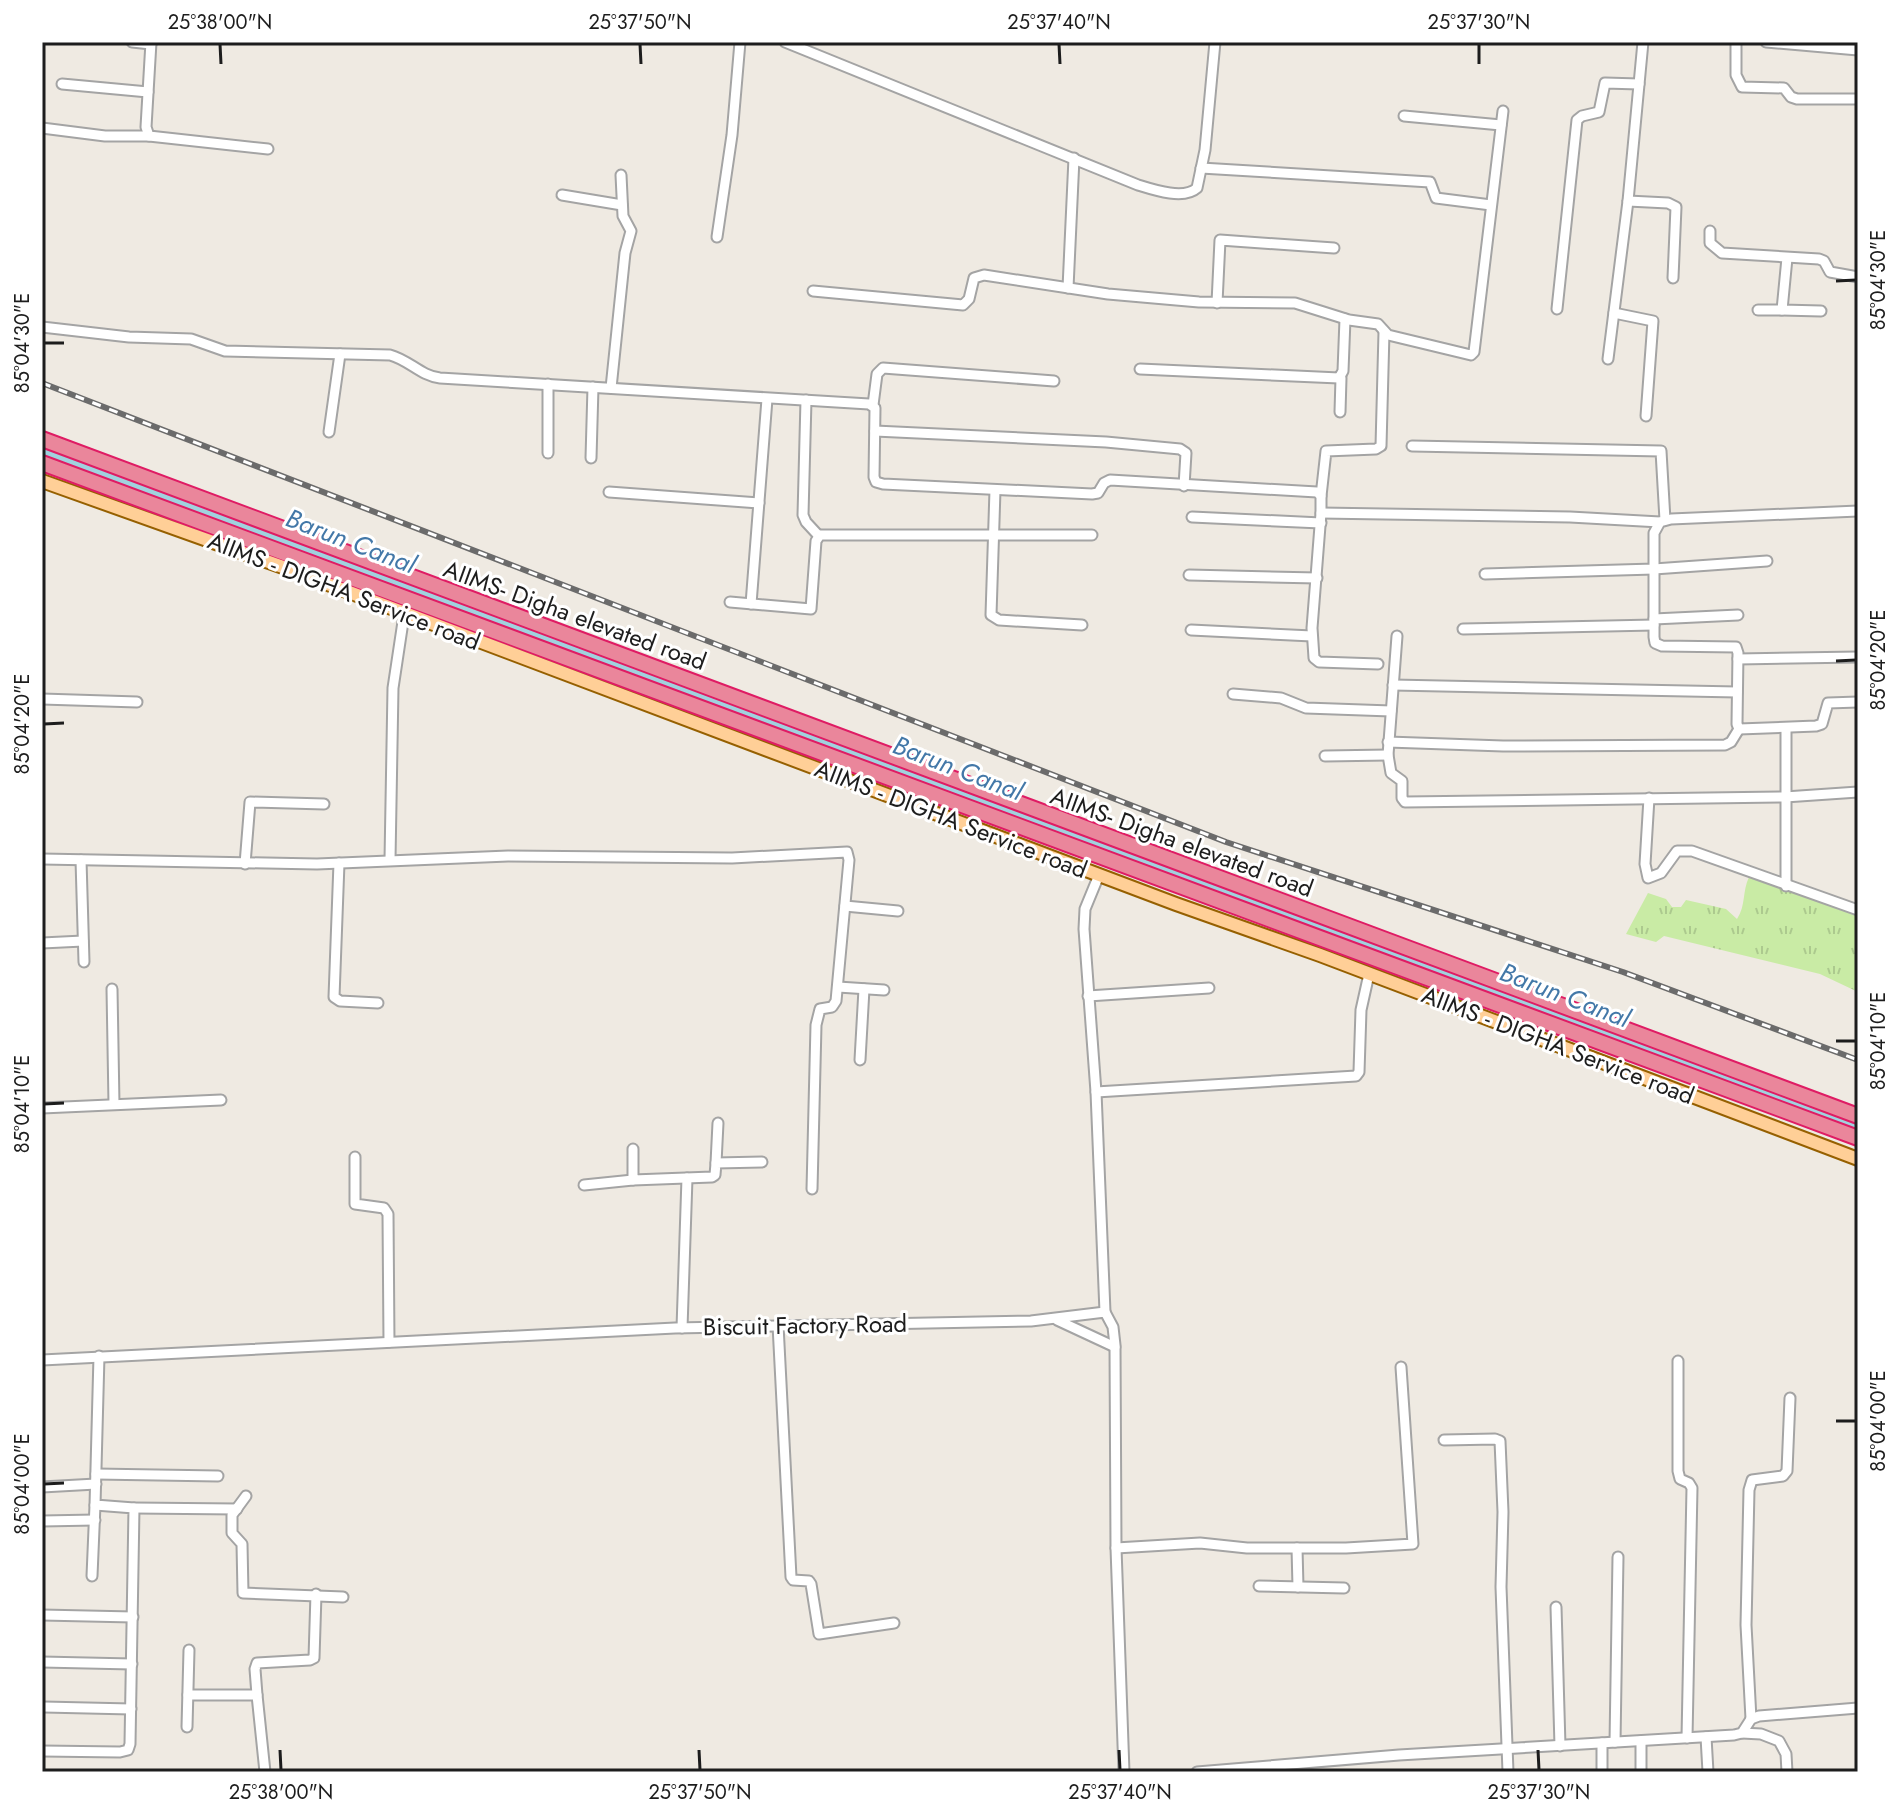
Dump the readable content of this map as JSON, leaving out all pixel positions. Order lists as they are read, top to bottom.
{
  "streets": {
    "highway": ["AIIMS- Digha elevated road"],
    "main road": ["AIIMS - DIGHA Service road"],
    "street": ["Biscuit Factory Road"]
  },
  "water": ["Barun Canal"],
  "coordinates": [
    "25°38'00\"N",
    "25°37'50\"N",
    "25°37'40\"N",
    "25°37'30\"N",
    "85°04'30\"E",
    "85°04'20\"E",
    "85°04'10\"E",
    "85°04'00\"E"
  ]
}
